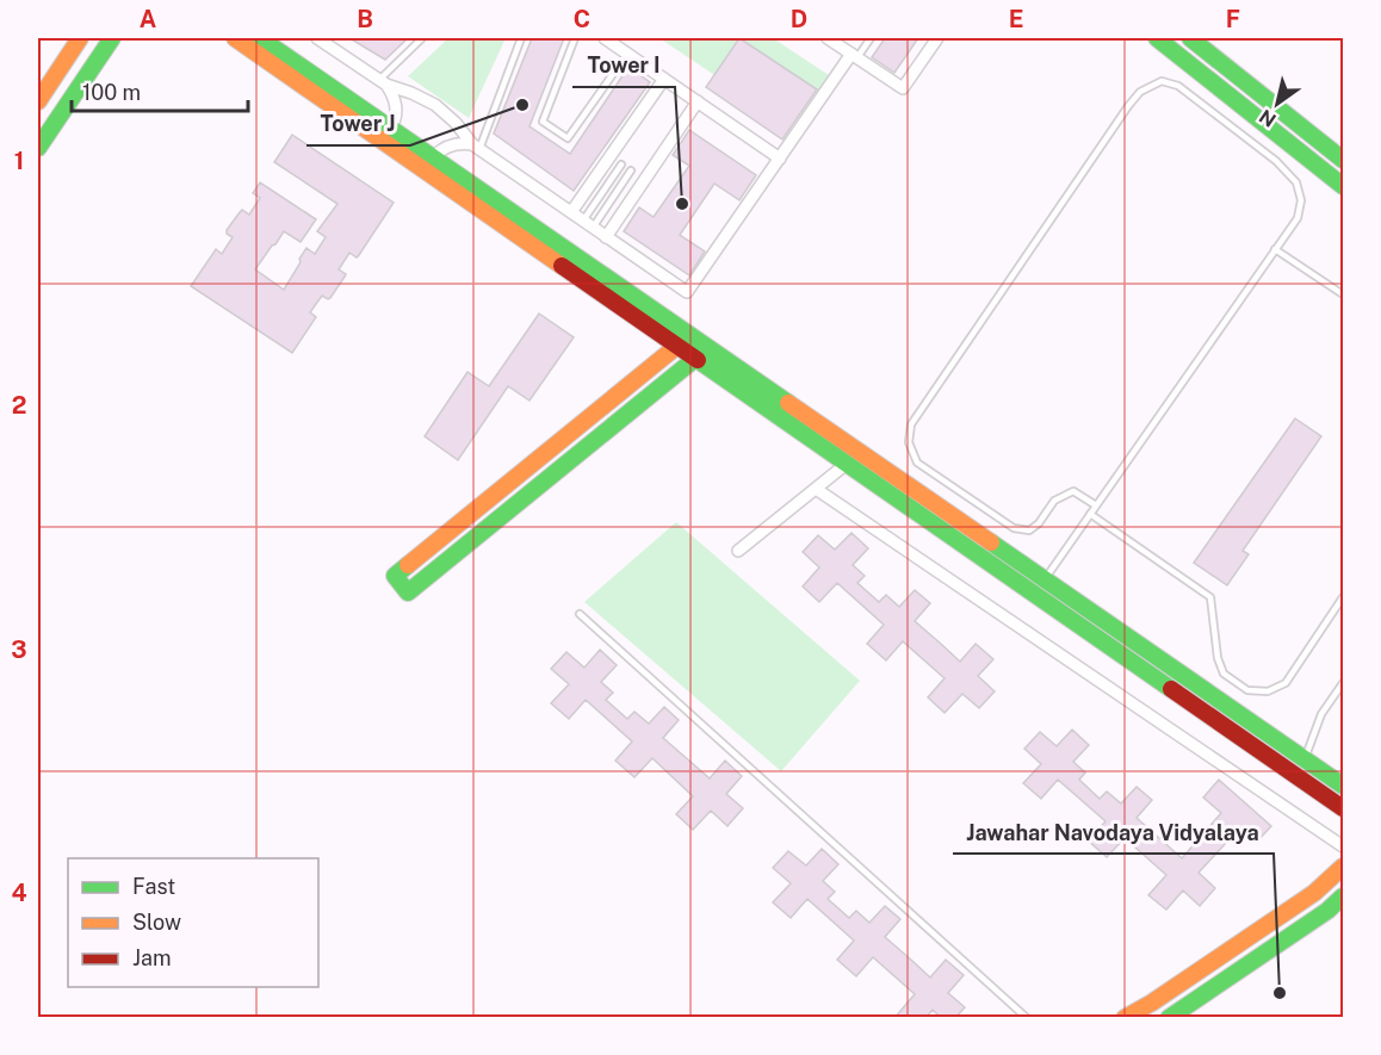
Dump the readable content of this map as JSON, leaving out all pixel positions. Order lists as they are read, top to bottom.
{
  "places": ["Tower J", "Tower I", "Jawahar Navodaya Vidyalaya"],
  "legend": ["Fast", "Slow", "Jam"],
  "scale_bar": "100 m",
  "north": "bottom left",
  "grid": {
    "columns": [
      "A",
      "B",
      "C",
      "D",
      "E",
      "F"
    ],
    "rows": [
      "1",
      "2",
      "3",
      "4"
    ]
  }
}
